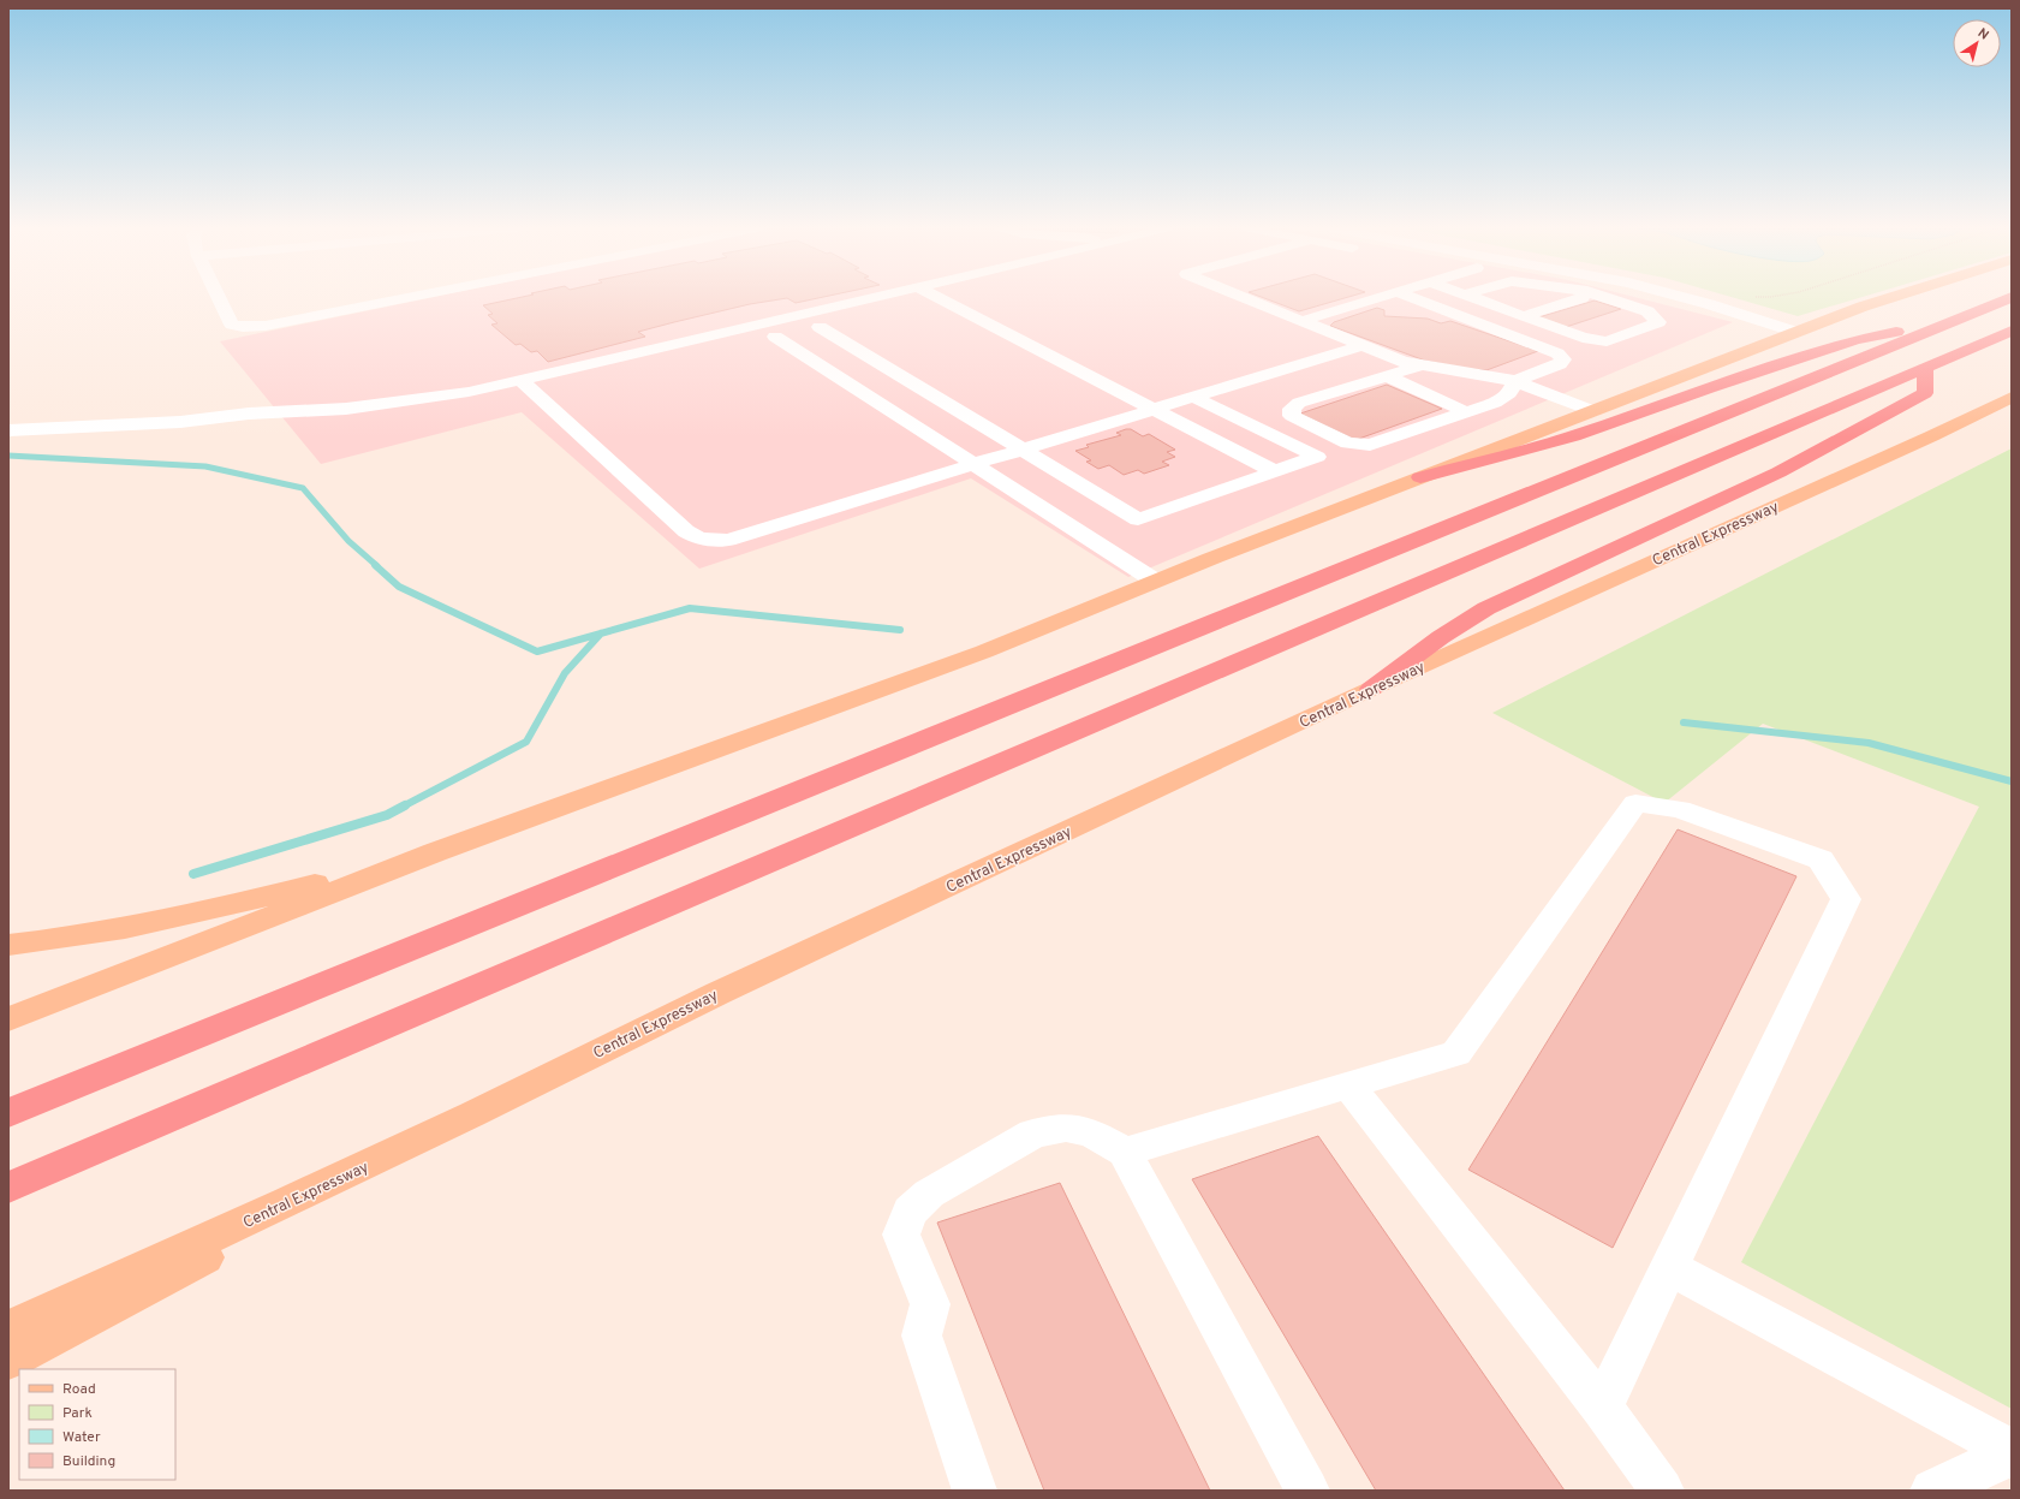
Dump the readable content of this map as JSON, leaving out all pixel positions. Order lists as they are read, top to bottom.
{
  "streets": {
    "main road": ["Central Expressway"]
  },
  "legend": [
    "Road",
    "Park",
    "Water",
    "Building"
  ],
  "north": "top right"
}
